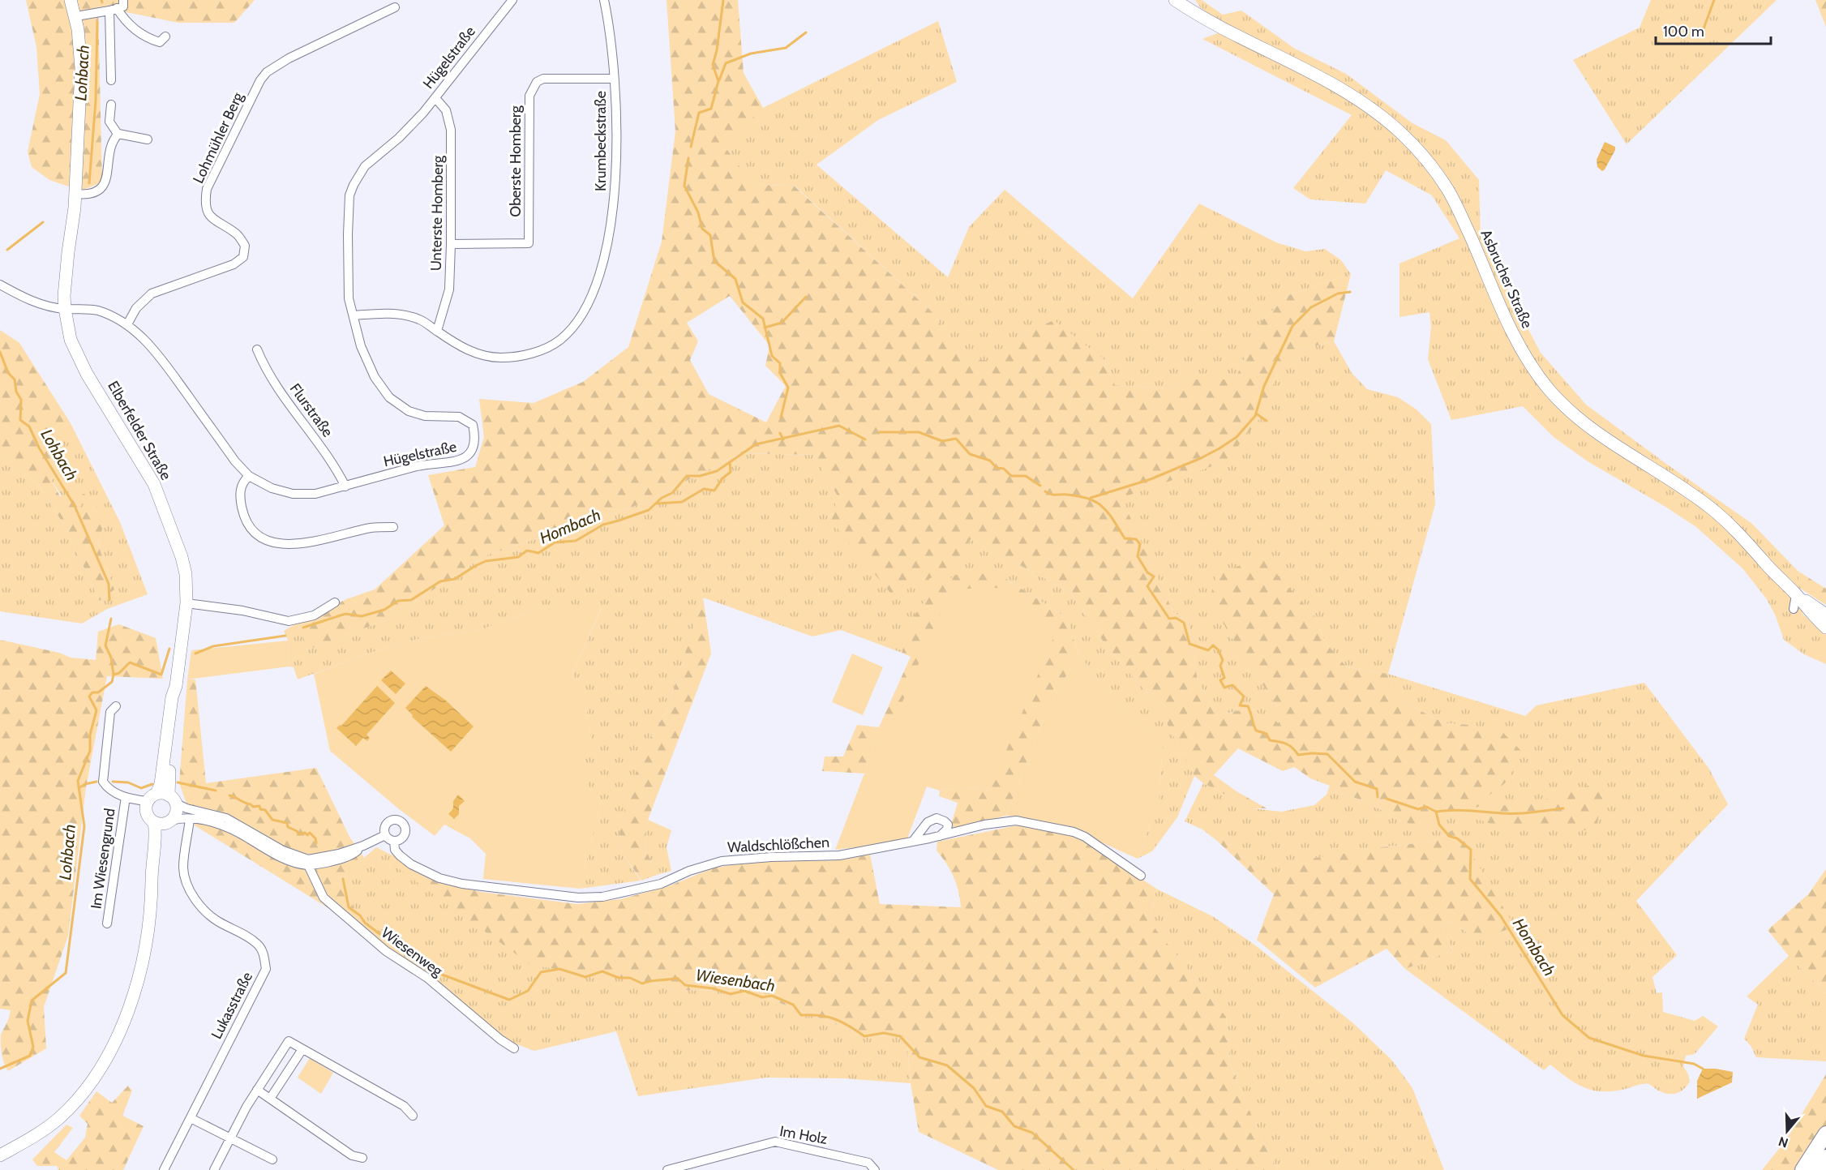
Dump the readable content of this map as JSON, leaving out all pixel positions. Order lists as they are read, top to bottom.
{
  "streets": {
    "main road": ["Asbrucher Straße", "Elberfelder Straße"],
    "street": [
      "Hügelstraße",
      "Lohmühler Berg",
      "Krumbeckstraße",
      "Oberste Homberg",
      "Unterste Homberg",
      "Flurstraße",
      "Waldschlößchen",
      "Im Wiesengrund",
      "Wiesenweg",
      "Lukasstraße",
      "Im Holz"
    ]
  },
  "crossings": [
    ["Hügelstraße", "Lohmühler Berg"],
    ["Hügelstraße", "Krumbeckstraße"],
    ["Hügelstraße", "Unterste Homberg"],
    ["Hügelstraße", "Flurstraße"],
    ["Krumbeckstraße", "Oberste Homberg"],
    ["Krumbeckstraße", "Unterste Homberg"],
    ["Oberste Homberg", "Unterste Homberg"],
    ["Elberfelder Straße", "Im Wiesengrund"]
  ],
  "water": ["Lohbach", "Hombach", "Wiesenbach"],
  "scale_bar": "100 m",
  "north": "bottom"
}
